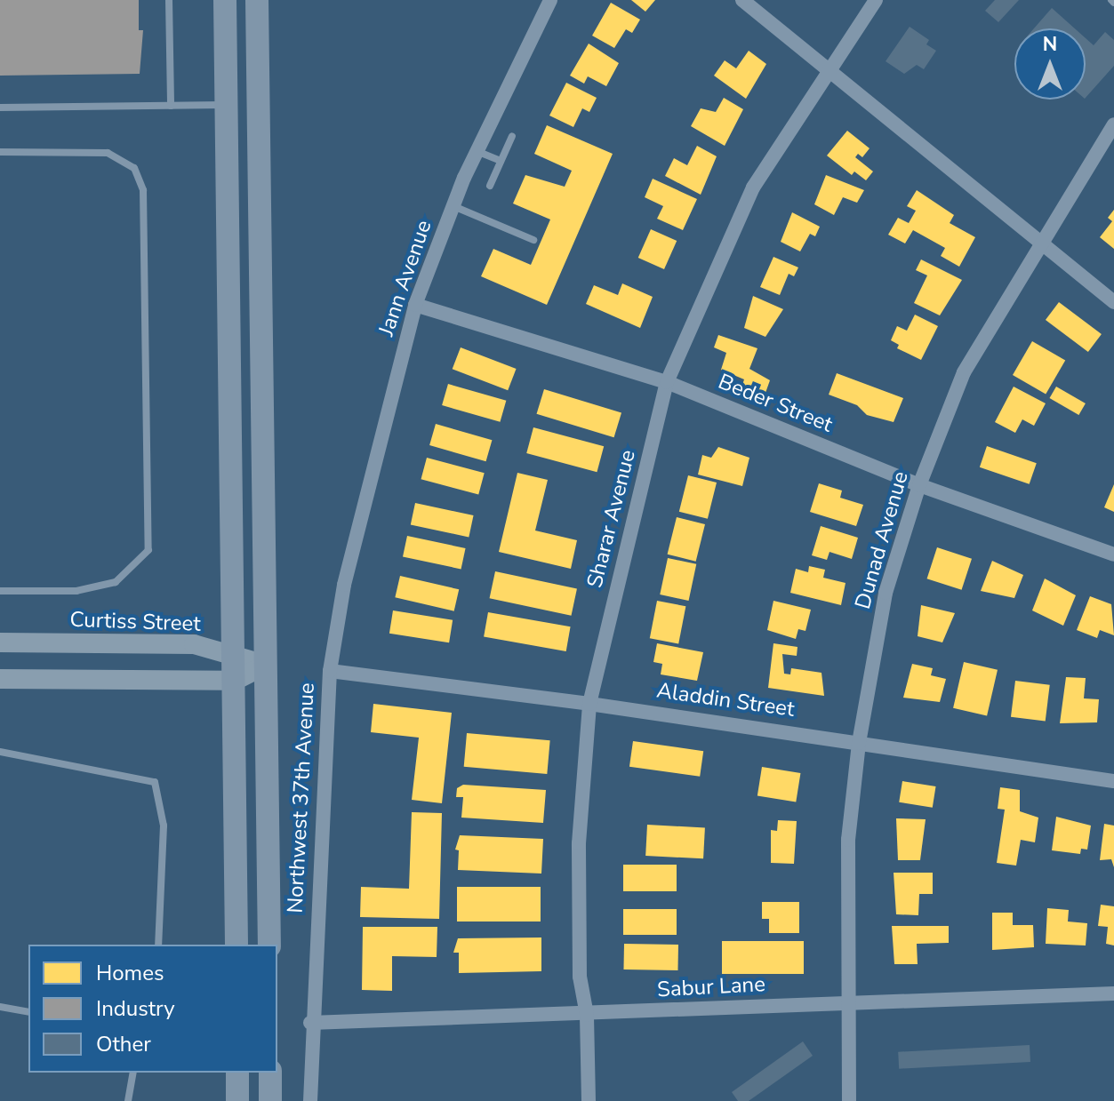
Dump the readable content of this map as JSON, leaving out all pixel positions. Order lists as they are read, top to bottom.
{
  "streets": {
    "street": [
      "Jann Avenue",
      "Beder Street",
      "Sharar Avenue",
      "Dunad Avenue",
      "Curtiss Street",
      "Aladdin Street",
      "Northwest 37th Avenue",
      "Sabur Lane"
    ]
  },
  "crossings": [
    ["Jann Avenue", "Beder Street"],
    ["Jann Avenue", "Northwest 37th Avenue"],
    ["Beder Street", "Sharar Avenue"],
    ["Beder Street", "Dunad Avenue"],
    ["Sharar Avenue", "Aladdin Street"],
    ["Sharar Avenue", "Sabur Lane"],
    ["Dunad Avenue", "Aladdin Street"],
    ["Dunad Avenue", "Sabur Lane"],
    ["Aladdin Street", "Northwest 37th Avenue"],
    ["Northwest 37th Avenue", "Sabur Lane"]
  ],
  "legend": ["Homes", "Industry", "Other"],
  "north": "top"
}
